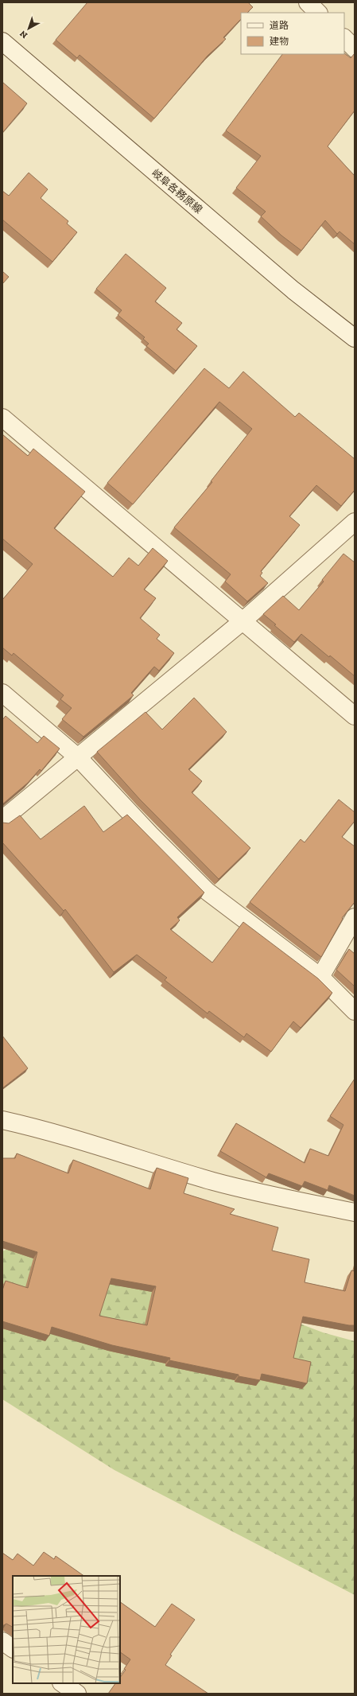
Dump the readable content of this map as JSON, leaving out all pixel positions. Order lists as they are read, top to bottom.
{
  "streets": {
    "street": ["岐阜各務原線"]
  },
  "legend": ["道路", "建物"],
  "north": "bottom left"
}
